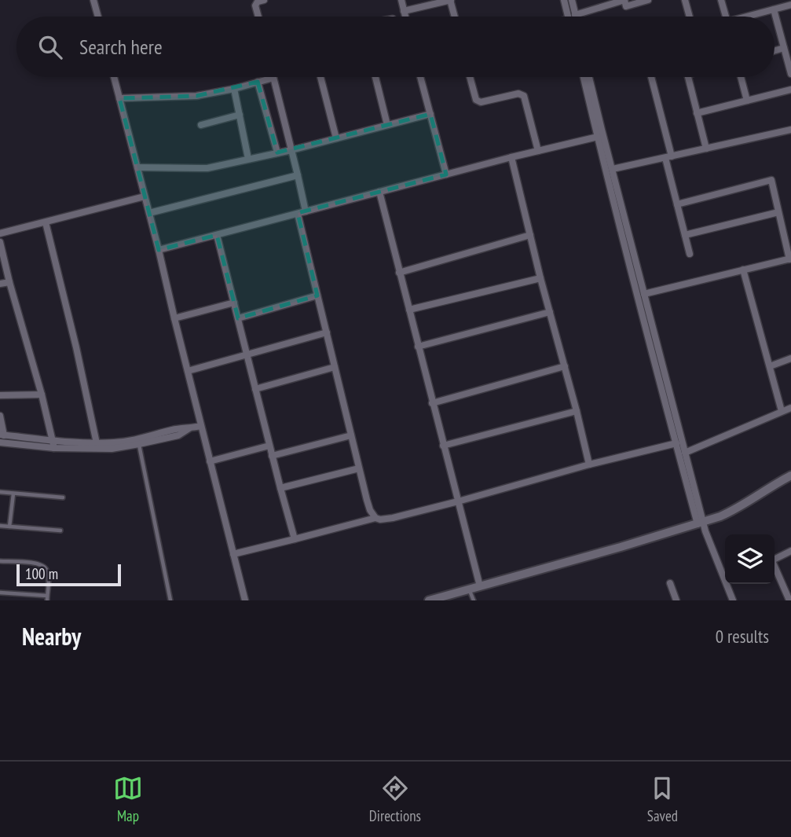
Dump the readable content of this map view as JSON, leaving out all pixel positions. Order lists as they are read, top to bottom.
{
  "scale_bar": "100 m",
  "page": {
    "search": "Search here",
    "scale": "100 m",
    "heading": ["Nearby", "0 results"],
    "nav": ["Map", "Directions", "Saved"]
  }
}
